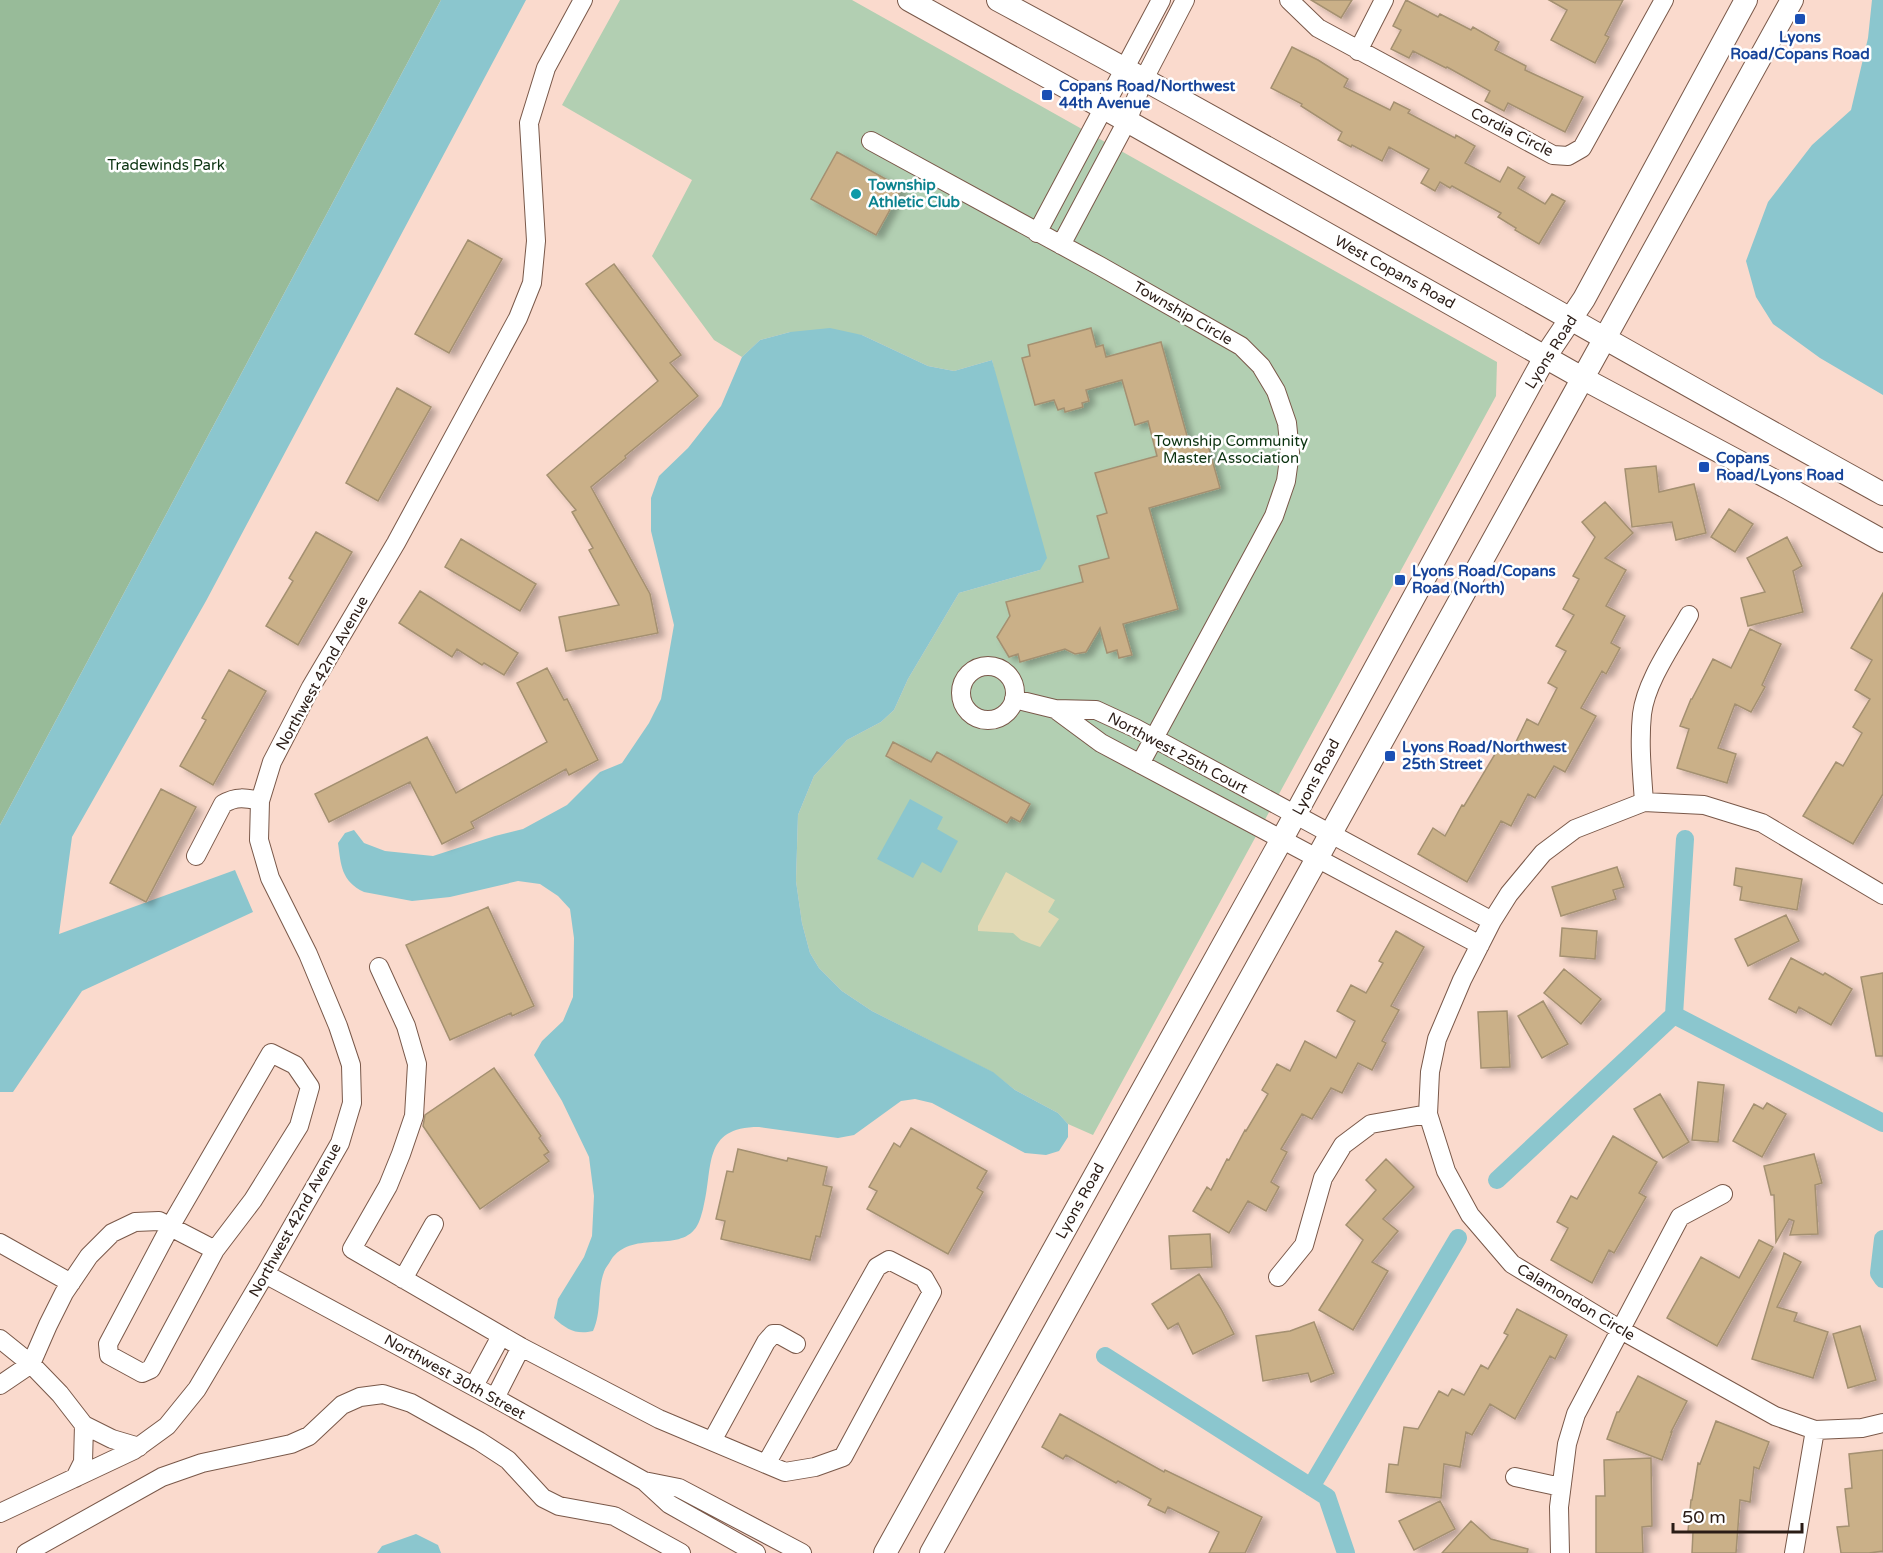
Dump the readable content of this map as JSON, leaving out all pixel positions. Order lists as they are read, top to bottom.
{
  "streets": {
    "main road": ["West Copans Road", "Lyons Road"],
    "street": [
      "Cordia Circle",
      "Township Circle",
      "Northwest 42nd Avenue",
      "Northwest 25th Court",
      "Calamondon Circle",
      "Northwest 30th Street"
    ]
  },
  "crossings": [
    ["West Copans Road", "Lyons Road"],
    ["Township Circle", "Northwest 25th Court"],
    ["Lyons Road", "Northwest 25th Court"],
    ["Northwest 42nd Avenue", "Northwest 30th Street"],
    ["Northwest 25th Court", "Calamondon Circle"]
  ],
  "parks": ["Tradewinds Park", "Township Community Master Association"],
  "places": {
    "transit": [
      "Lyons Road/Copans Road",
      "Copans Road/Northwest 44th Avenue",
      "Copans Road/Lyons Road",
      "Lyons Road/Copans Road (North)",
      "Lyons Road/Northwest 25th Street"
    ],
    "other": ["Township Athletic Club"]
  },
  "scale_bar": "50 m"
}
